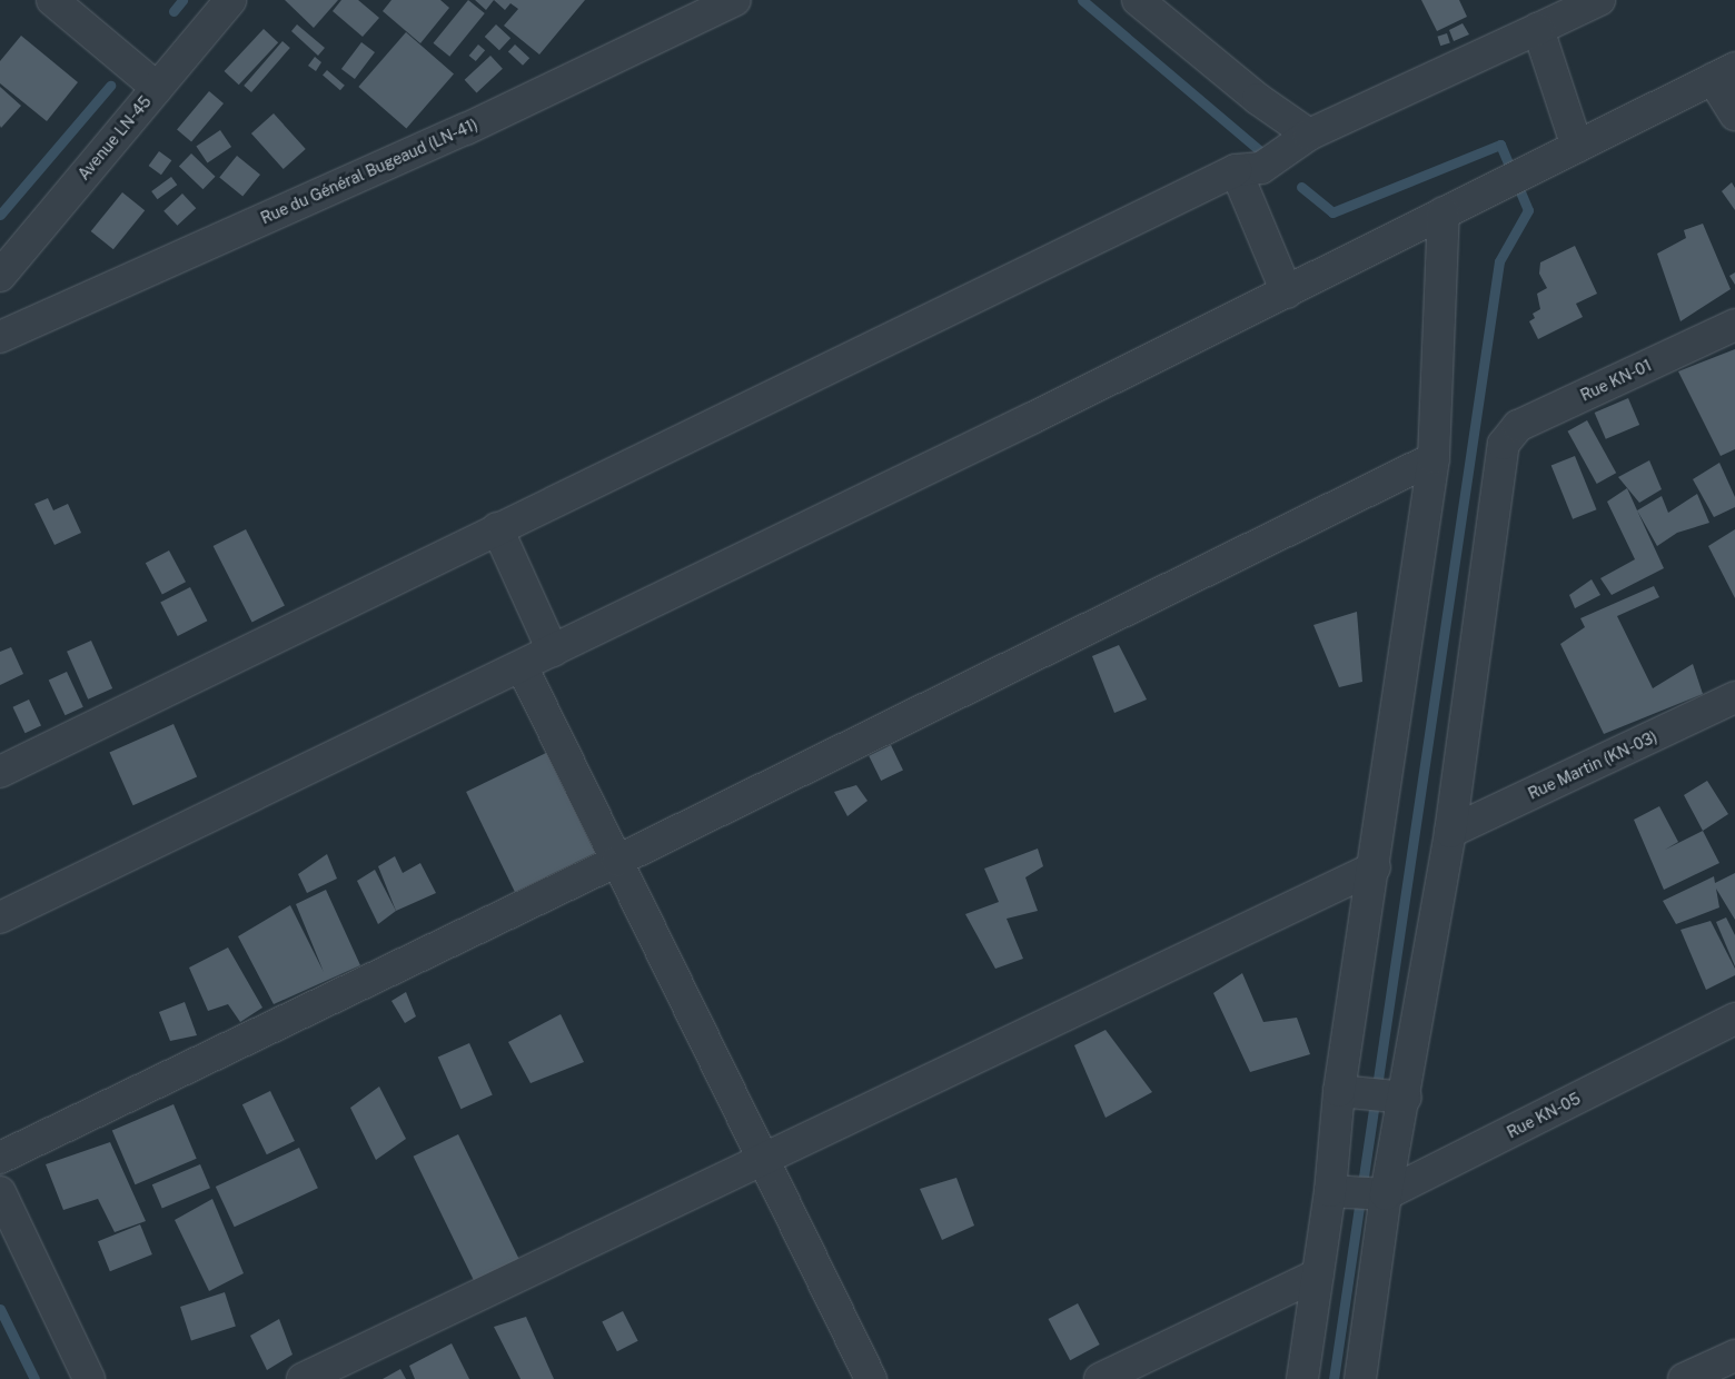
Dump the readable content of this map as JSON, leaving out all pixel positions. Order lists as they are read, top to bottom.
{
  "streets": {
    "street": [
      "Avenue LN-45",
      "Rue du Général Bugeaud (LN-41)",
      "Rue KN-01",
      "Rue Martin (KN-03)",
      "Rue KN-05"
    ]
  },
  "crossings": [
    ["Rue KN-01", "Rue Martin (KN-03)"]
  ]
}
